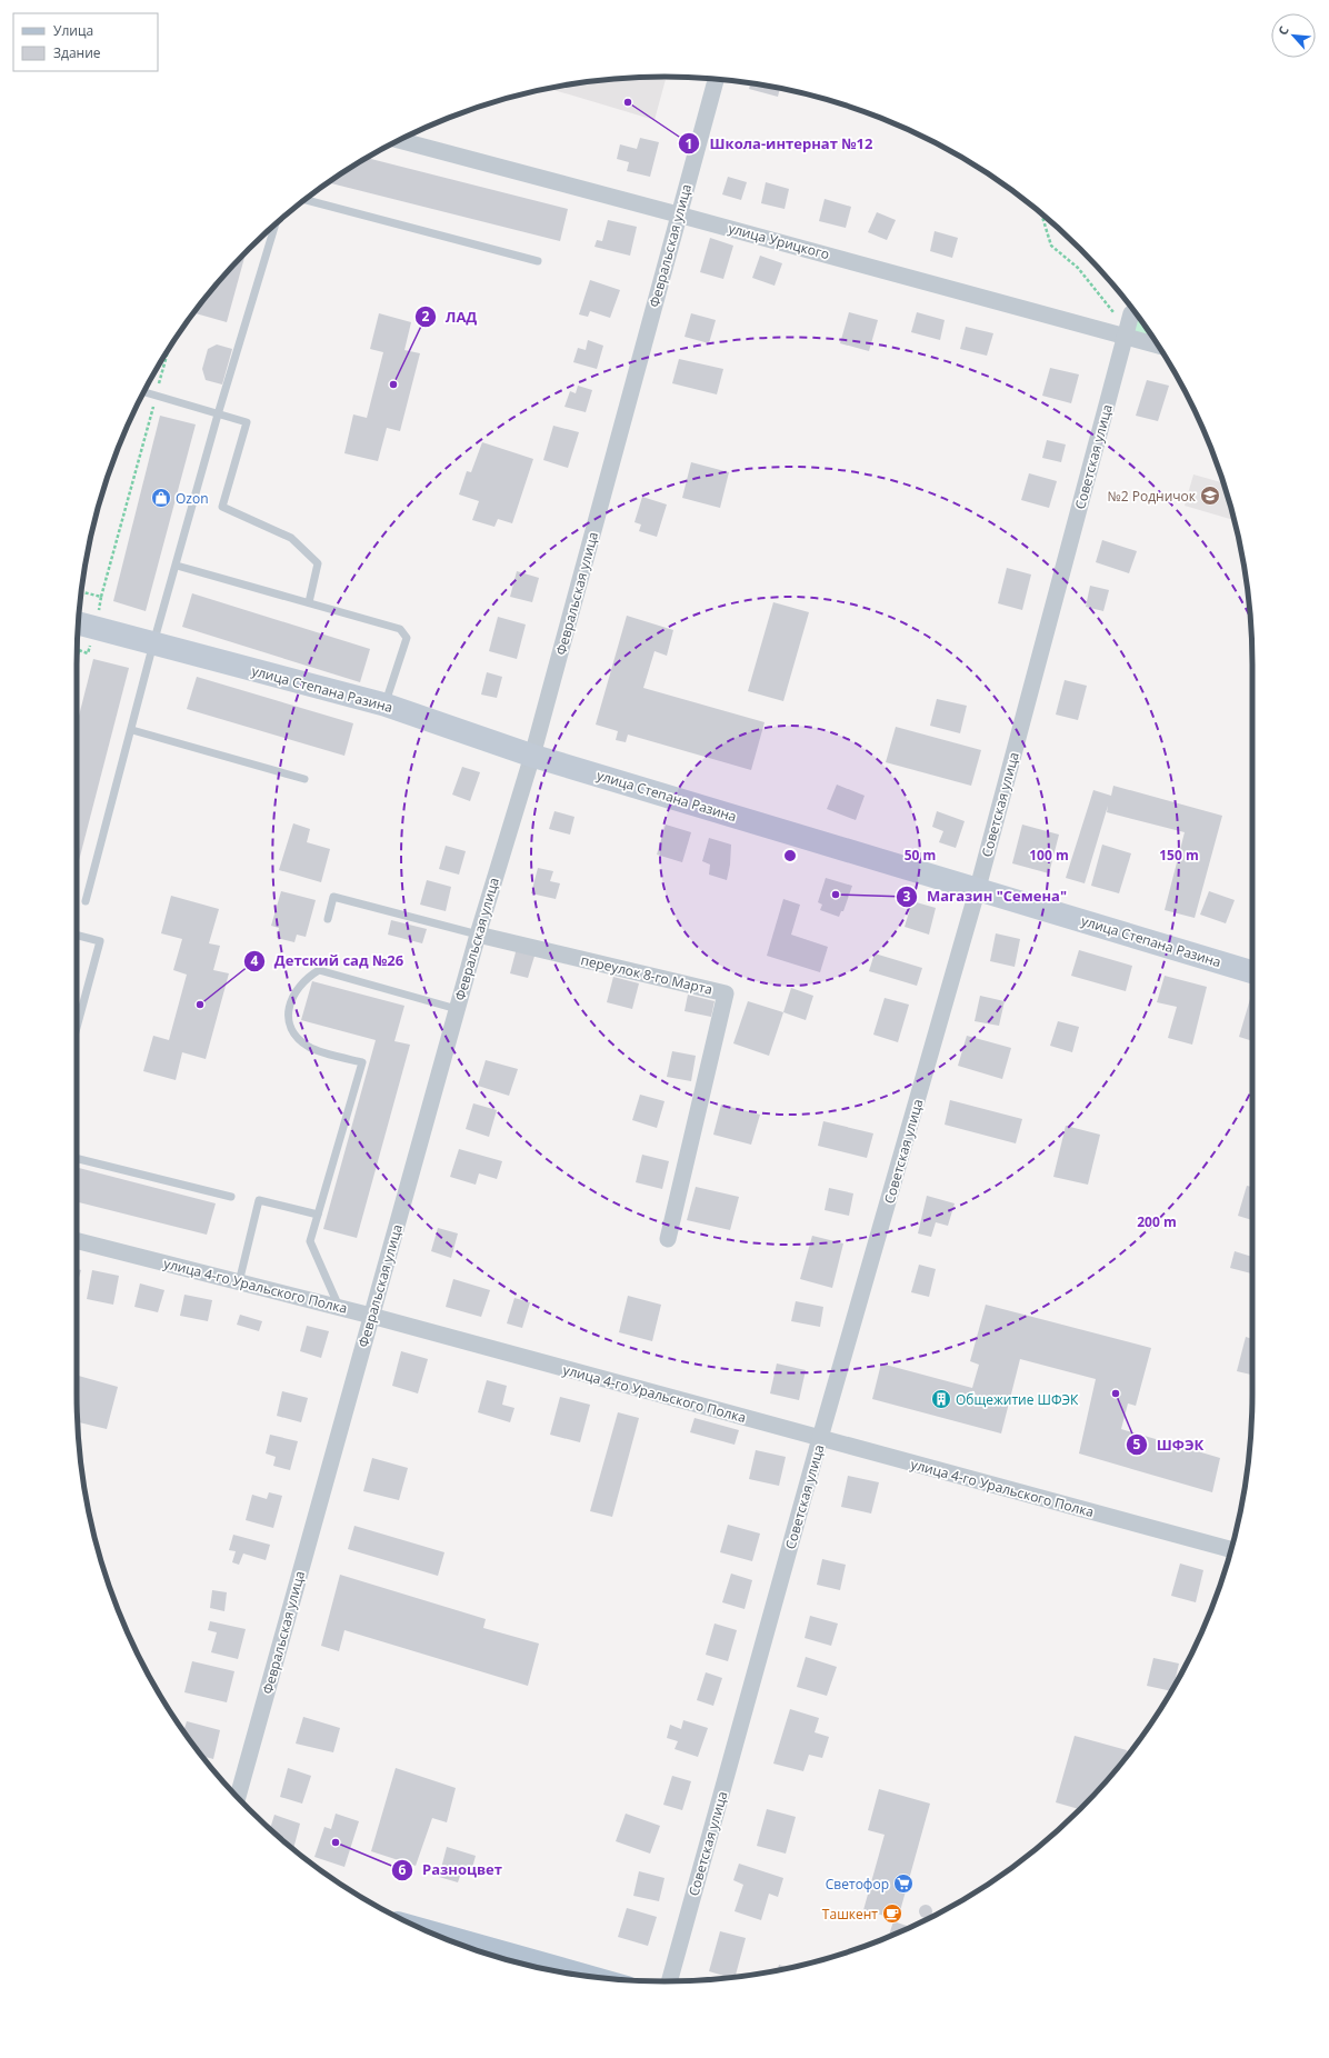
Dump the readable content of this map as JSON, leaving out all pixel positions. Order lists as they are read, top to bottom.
{
  "streets": {
    "main road": ["улица Степана Разина"],
    "street": [
      "улица Урицкого",
      "Февральская улица",
      "Советская улица",
      "переулок 8-го Марта",
      "улица 4-го Уральского Полка"
    ]
  },
  "crossings": [
    ["улица Урицкого", "Февральская улица"],
    ["улица Урицкого", "Советская улица"],
    ["Февральская улица", "улица Степана Разина"],
    ["Февральская улица", "переулок 8-го Марта"],
    ["Февральская улица", "улица 4-го Уральского Полка"],
    ["Советская улица", "улица Степана Разина"],
    ["Советская улица", "улица 4-го Уральского Полка"]
  ],
  "places": {
    "other": [
      "Школа-интернат №12",
      "ЛАД",
      "Магазин \"Семена\"",
      "Детский сад №26",
      "ШФЭК",
      "Разноцвет"
    ],
    "school or university": ["№2 Родничок"],
    "shop": ["Ozon"],
    "building": ["Общежитие ШФЭК"],
    "supermarket": ["Светофор"],
    "cafe": ["Ташкент"]
  },
  "legend": ["Улица", "Здание"],
  "north": "top left",
  "rings": [
    "50 m",
    "100 m",
    "150 m",
    "200 m"
  ]
}
